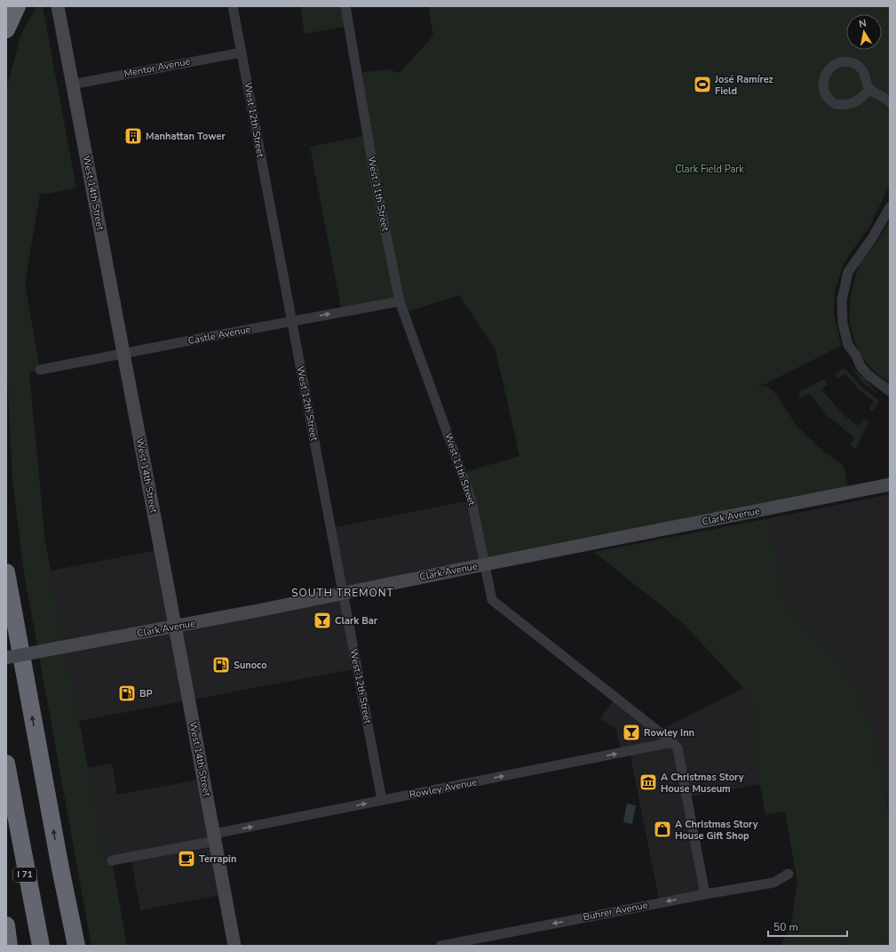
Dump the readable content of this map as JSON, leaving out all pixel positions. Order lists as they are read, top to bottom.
{
  "streets": {
    "highway": ["I 71"],
    "street": [
      "Mentor Avenue",
      "West 12th Street",
      "West 14th Street",
      "West 11th Street",
      "Castle Avenue",
      "Clark Avenue",
      "Rowley Avenue",
      "Buhrer Avenue"
    ]
  },
  "crossings": [
    ["Mentor Avenue", "West 12th Street"],
    ["Mentor Avenue", "West 14th Street"],
    ["West 12th Street", "Castle Avenue"],
    ["West 12th Street", "Clark Avenue"],
    ["West 12th Street", "Rowley Avenue"],
    ["West 14th Street", "Castle Avenue"],
    ["West 14th Street", "Clark Avenue"],
    ["West 14th Street", "Rowley Avenue"],
    ["West 11th Street", "Castle Avenue"],
    ["West 11th Street", "Clark Avenue"],
    ["West 11th Street", "Rowley Avenue"],
    ["West 11th Street", "Buhrer Avenue"]
  ],
  "one_way": ["Rowley Avenue", "Buhrer Avenue"],
  "districts": ["SOUTH TREMONT"],
  "parks": ["Clark Field Park"],
  "places": {
    "sports": ["José Ramírez Field"],
    "building": ["Manhattan Tower"],
    "bar": ["Clark Bar", "Rowley Inn"],
    "fuel station": ["Sunoco", "BP"],
    "museum": ["A Christmas Story House Museum"],
    "shop": ["A Christmas Story House Gift Shop"],
    "cafe": ["Terrapin"]
  },
  "scale_bar": "50 m",
  "north": "top"
}
